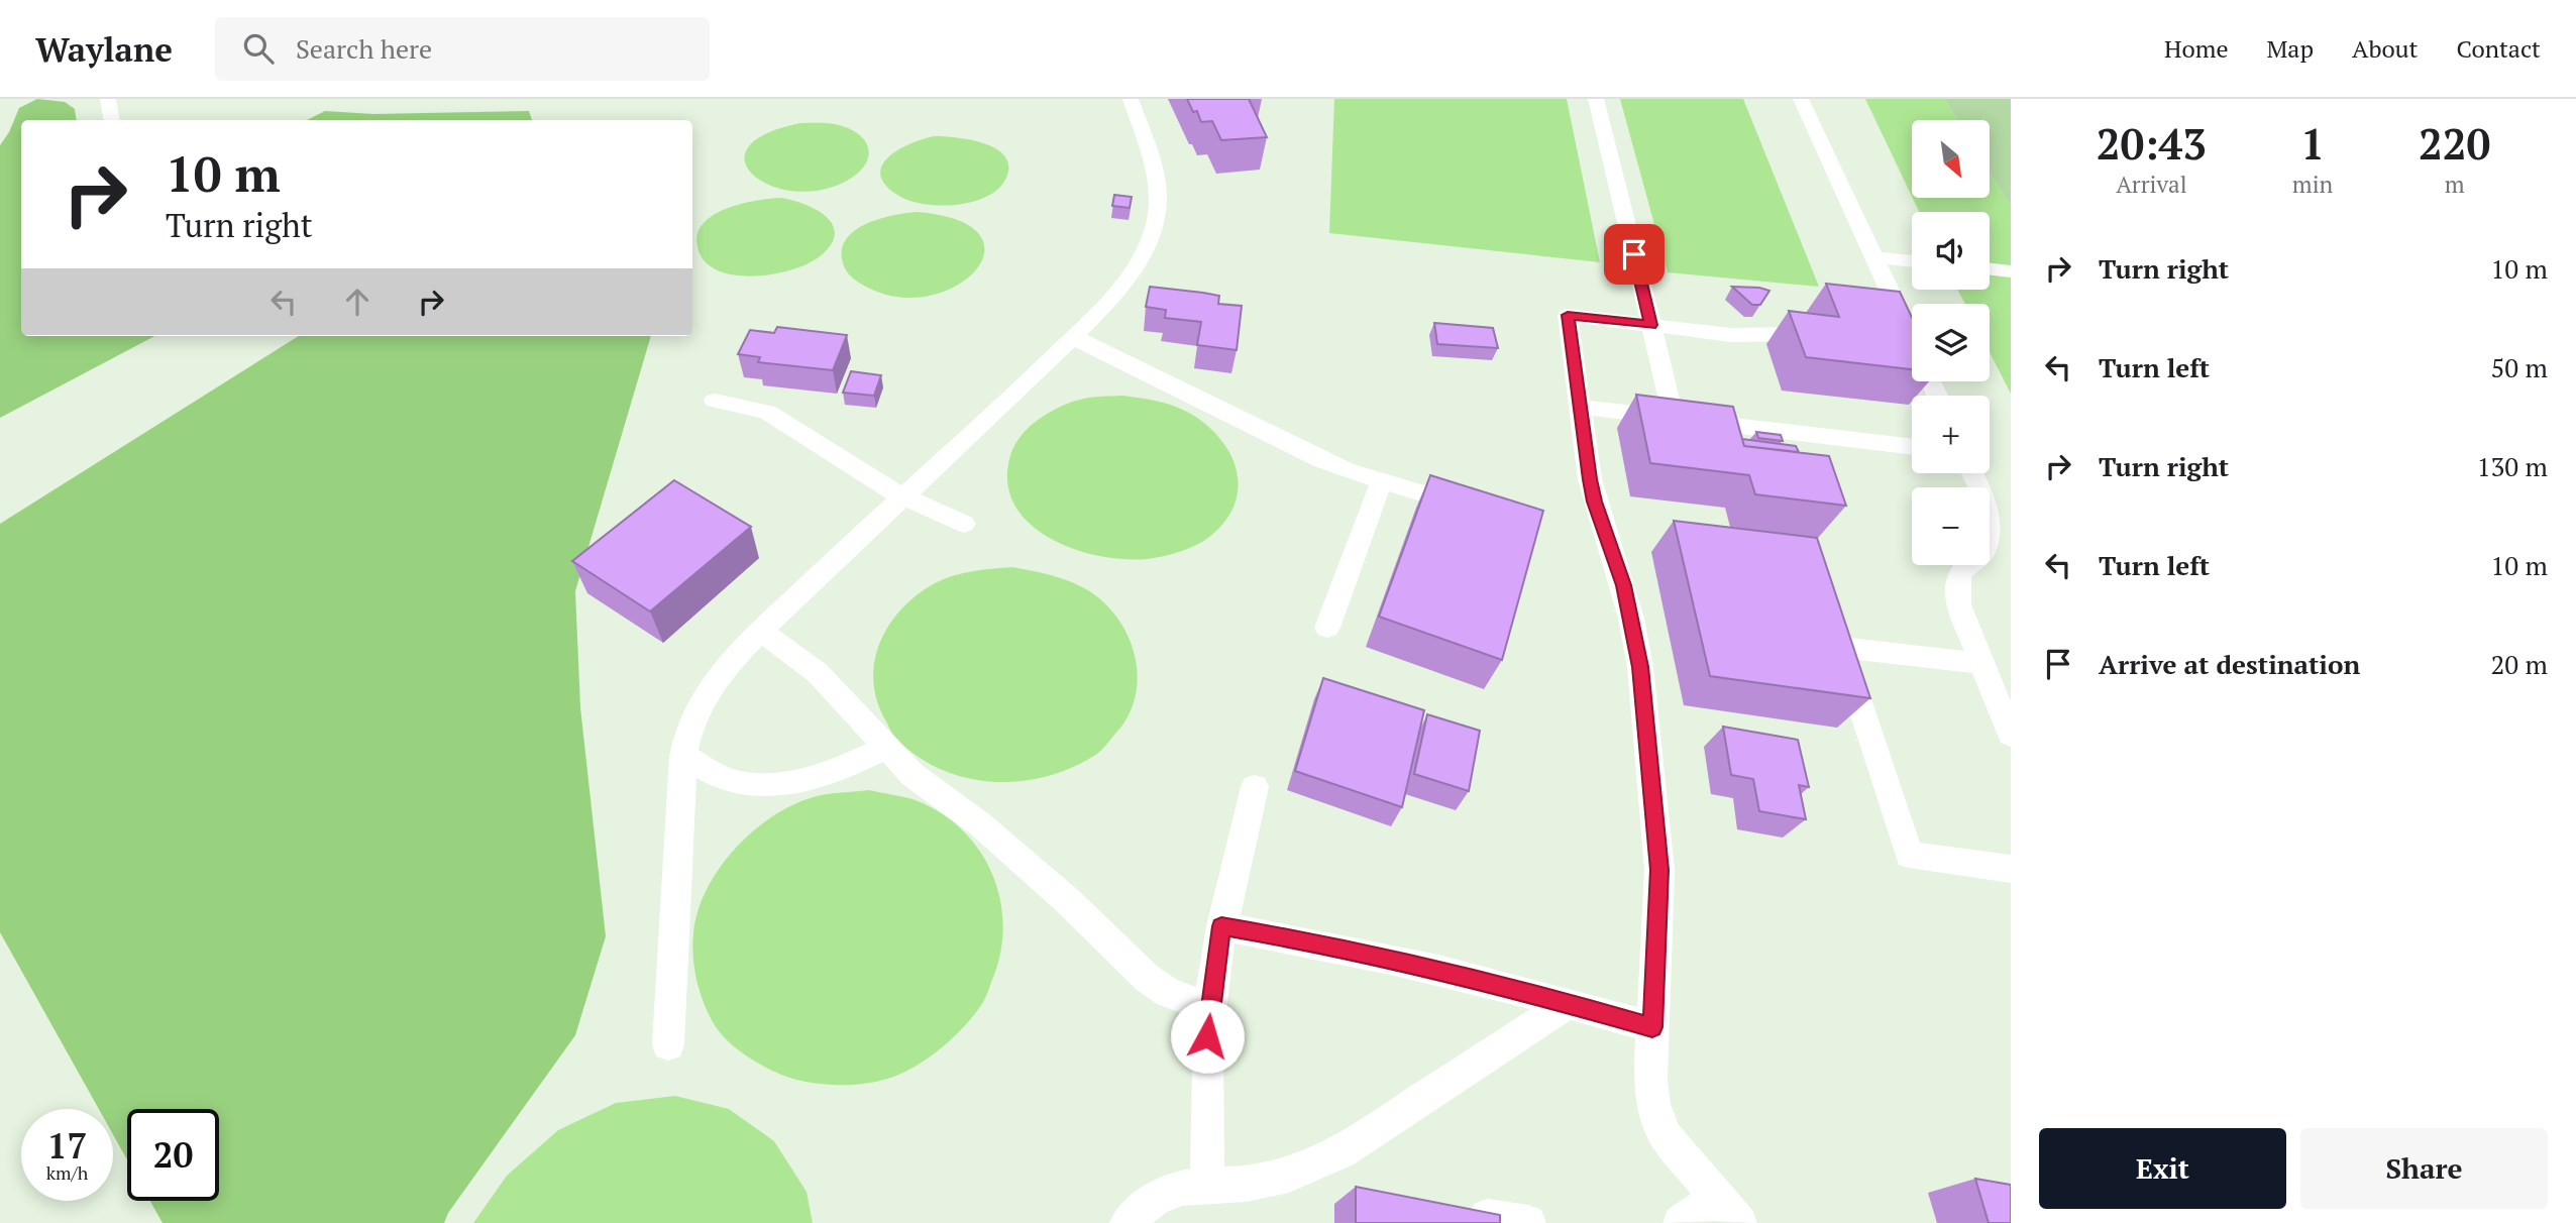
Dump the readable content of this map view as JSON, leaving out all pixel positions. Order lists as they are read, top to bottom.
{
  "north": "bottom right",
  "page": {
    "header": "Waylane",
    "search": "Search here",
    "nav": [
      "Home",
      "Map",
      "About",
      "Contact"
    ],
    "eta": [
      "20:43",
      "Arrival",
      "1",
      "min",
      "220",
      "m"
    ],
    "map_buttons": ["+", "−"],
    "turn": ["10 m", "Turn right"],
    "list": [
      {
        "name": "Turn right",
        "value": "10 m"
      },
      {
        "name": "Turn left",
        "value": "50 m"
      },
      {
        "name": "Turn right",
        "value": "130 m"
      },
      {
        "name": "Turn left",
        "value": "10 m"
      },
      {
        "name": "Arrive at destination",
        "value": "20 m"
      }
    ],
    "speed": "17 km/h",
    "limit": "20",
    "buttons": ["Exit", "Share"]
  }
}
